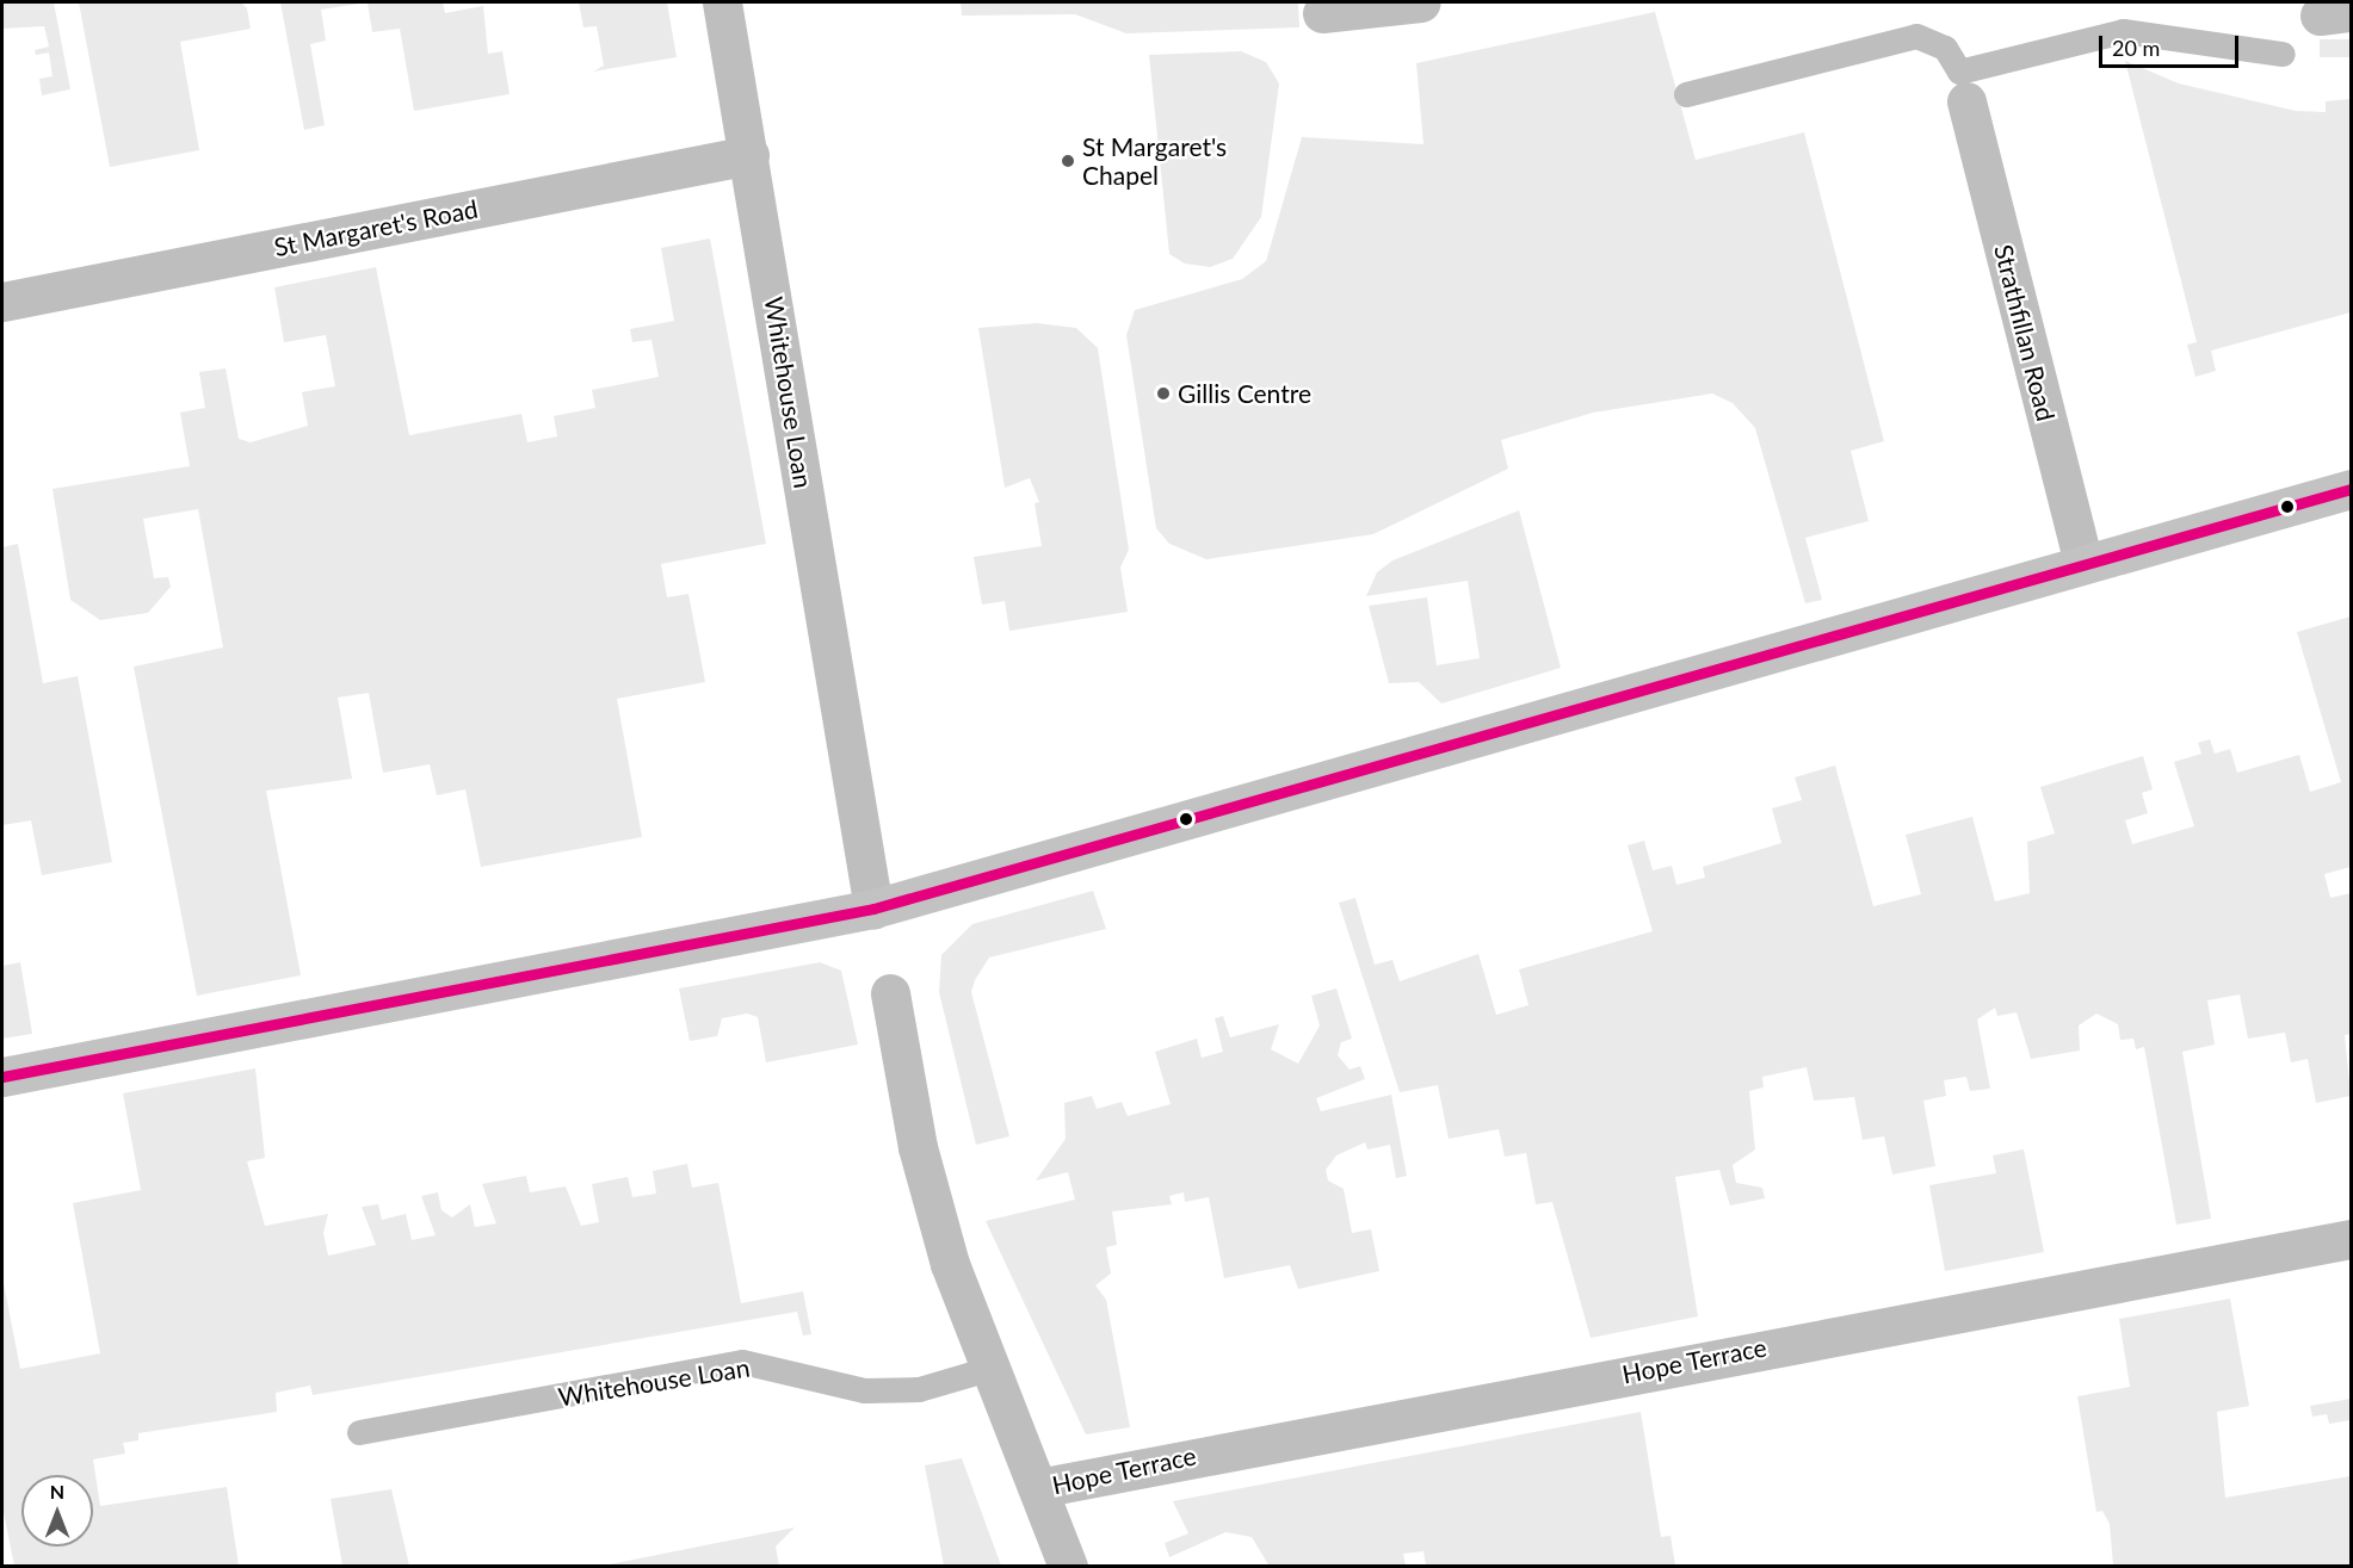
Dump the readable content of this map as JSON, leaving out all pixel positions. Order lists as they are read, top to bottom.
{
  "streets": {
    "street": [
      "St Margaret's Road",
      "Strathfillan Road",
      "Whitehouse Loan",
      "Hope Terrace"
    ]
  },
  "crossings": [
    ["St Margaret's Road", "Whitehouse Loan"]
  ],
  "places": ["St Margaret's Chapel", "Gillis Centre"],
  "scale_bar": "20 m",
  "north": "top"
}
